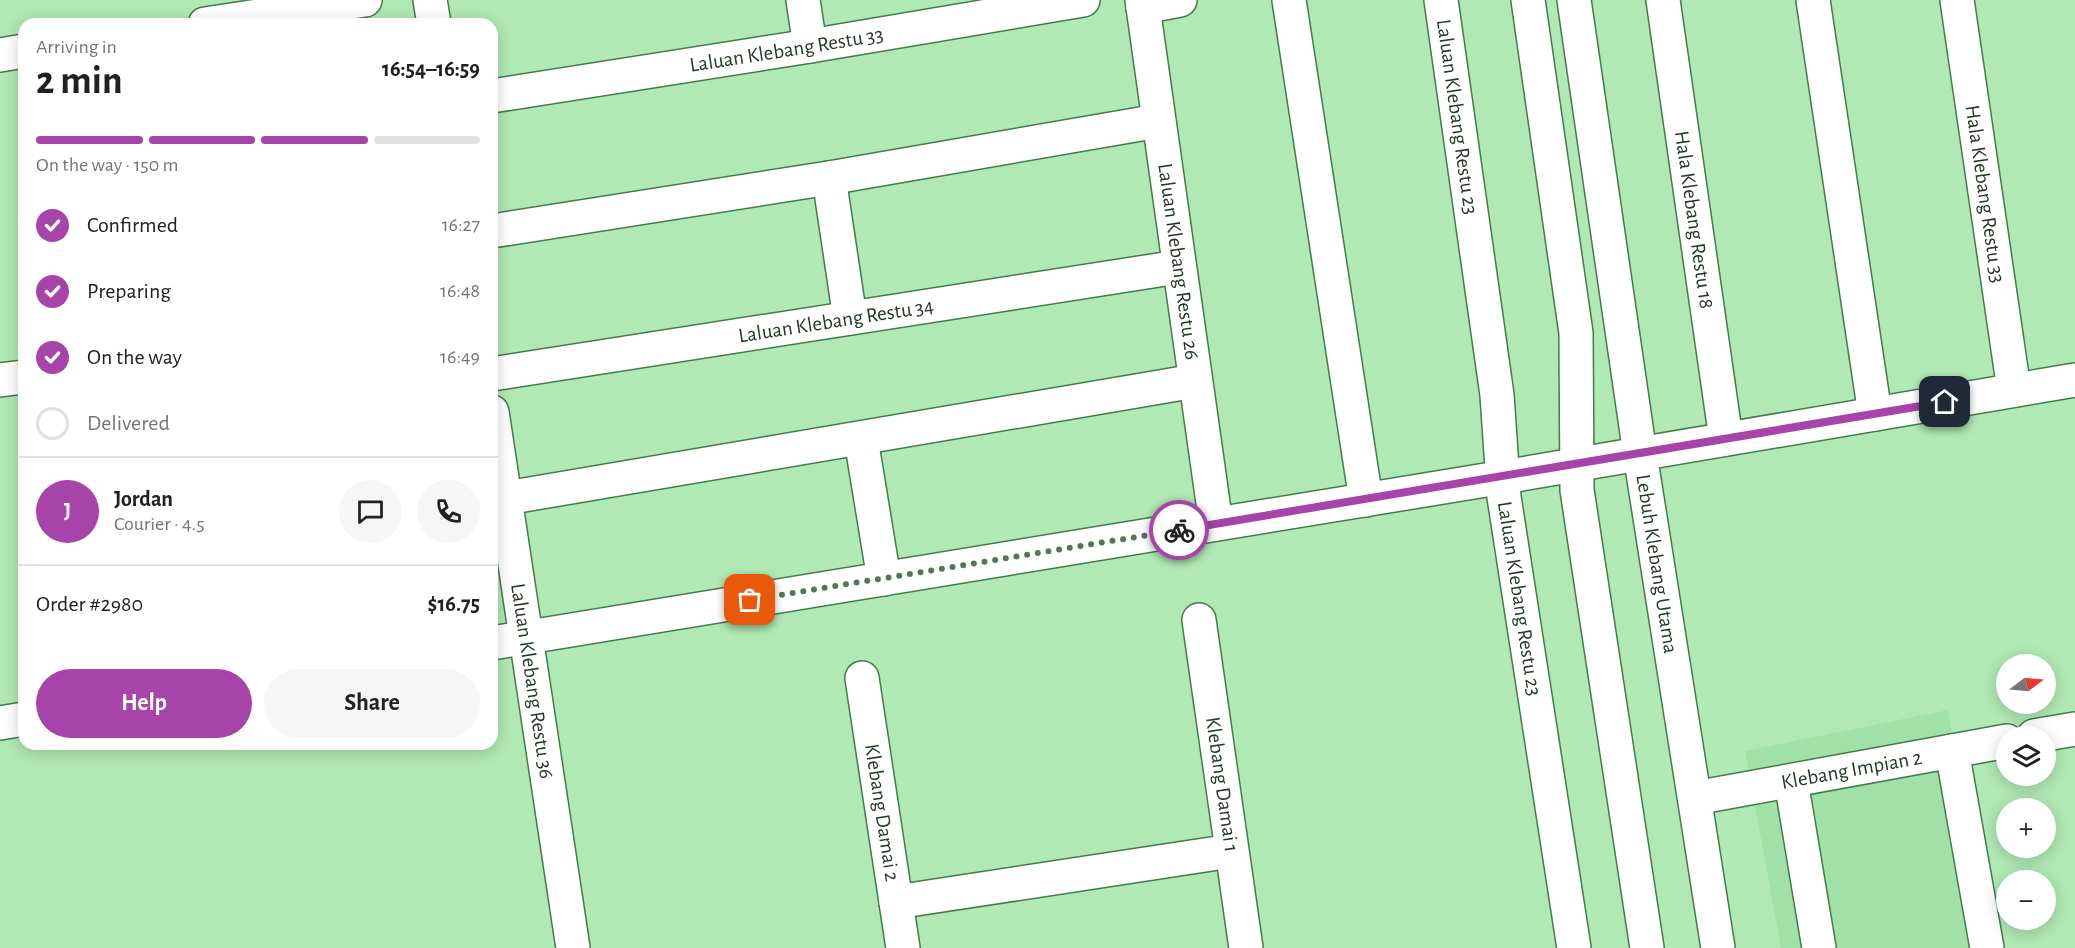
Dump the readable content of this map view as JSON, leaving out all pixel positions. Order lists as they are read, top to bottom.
{
  "streets": {
    "street": [
      "Laluan Klebang Restu 33",
      "Laluan Klebang Restu 23",
      "Hala Klebang Restu 33",
      "Hala Klebang Restu 18",
      "Laluan Klebang Restu 26",
      "Laluan Klebang Restu 34",
      "Lebuh Klebang Utama",
      "Laluan Klebang Restu 36",
      "Klebang Impian 2",
      "Klebang Damai 1",
      "Klebang Damai 2"
    ]
  },
  "crossings": [
    ["Laluan Klebang Restu 26", "Laluan Klebang Restu 34"],
    ["Lebuh Klebang Utama", "Klebang Impian 2"]
  ],
  "north": "right",
  "page": {
    "heading": ["2 min", "Arriving in", "16:54–16:59"],
    "panel": [
      "Jordan",
      "Courier · 4.5",
      "Order #2980",
      "$16.75"
    ],
    "bar": "On the way · 150 m",
    "list": [
      ["Confirmed", "16:27"],
      ["Preparing", "16:48"],
      ["On the way", "16:49"],
      "Delivered"
    ],
    "round": "J",
    "map_buttons": ["+", "−"],
    "buttons": ["Help", "Share"]
  }
}
